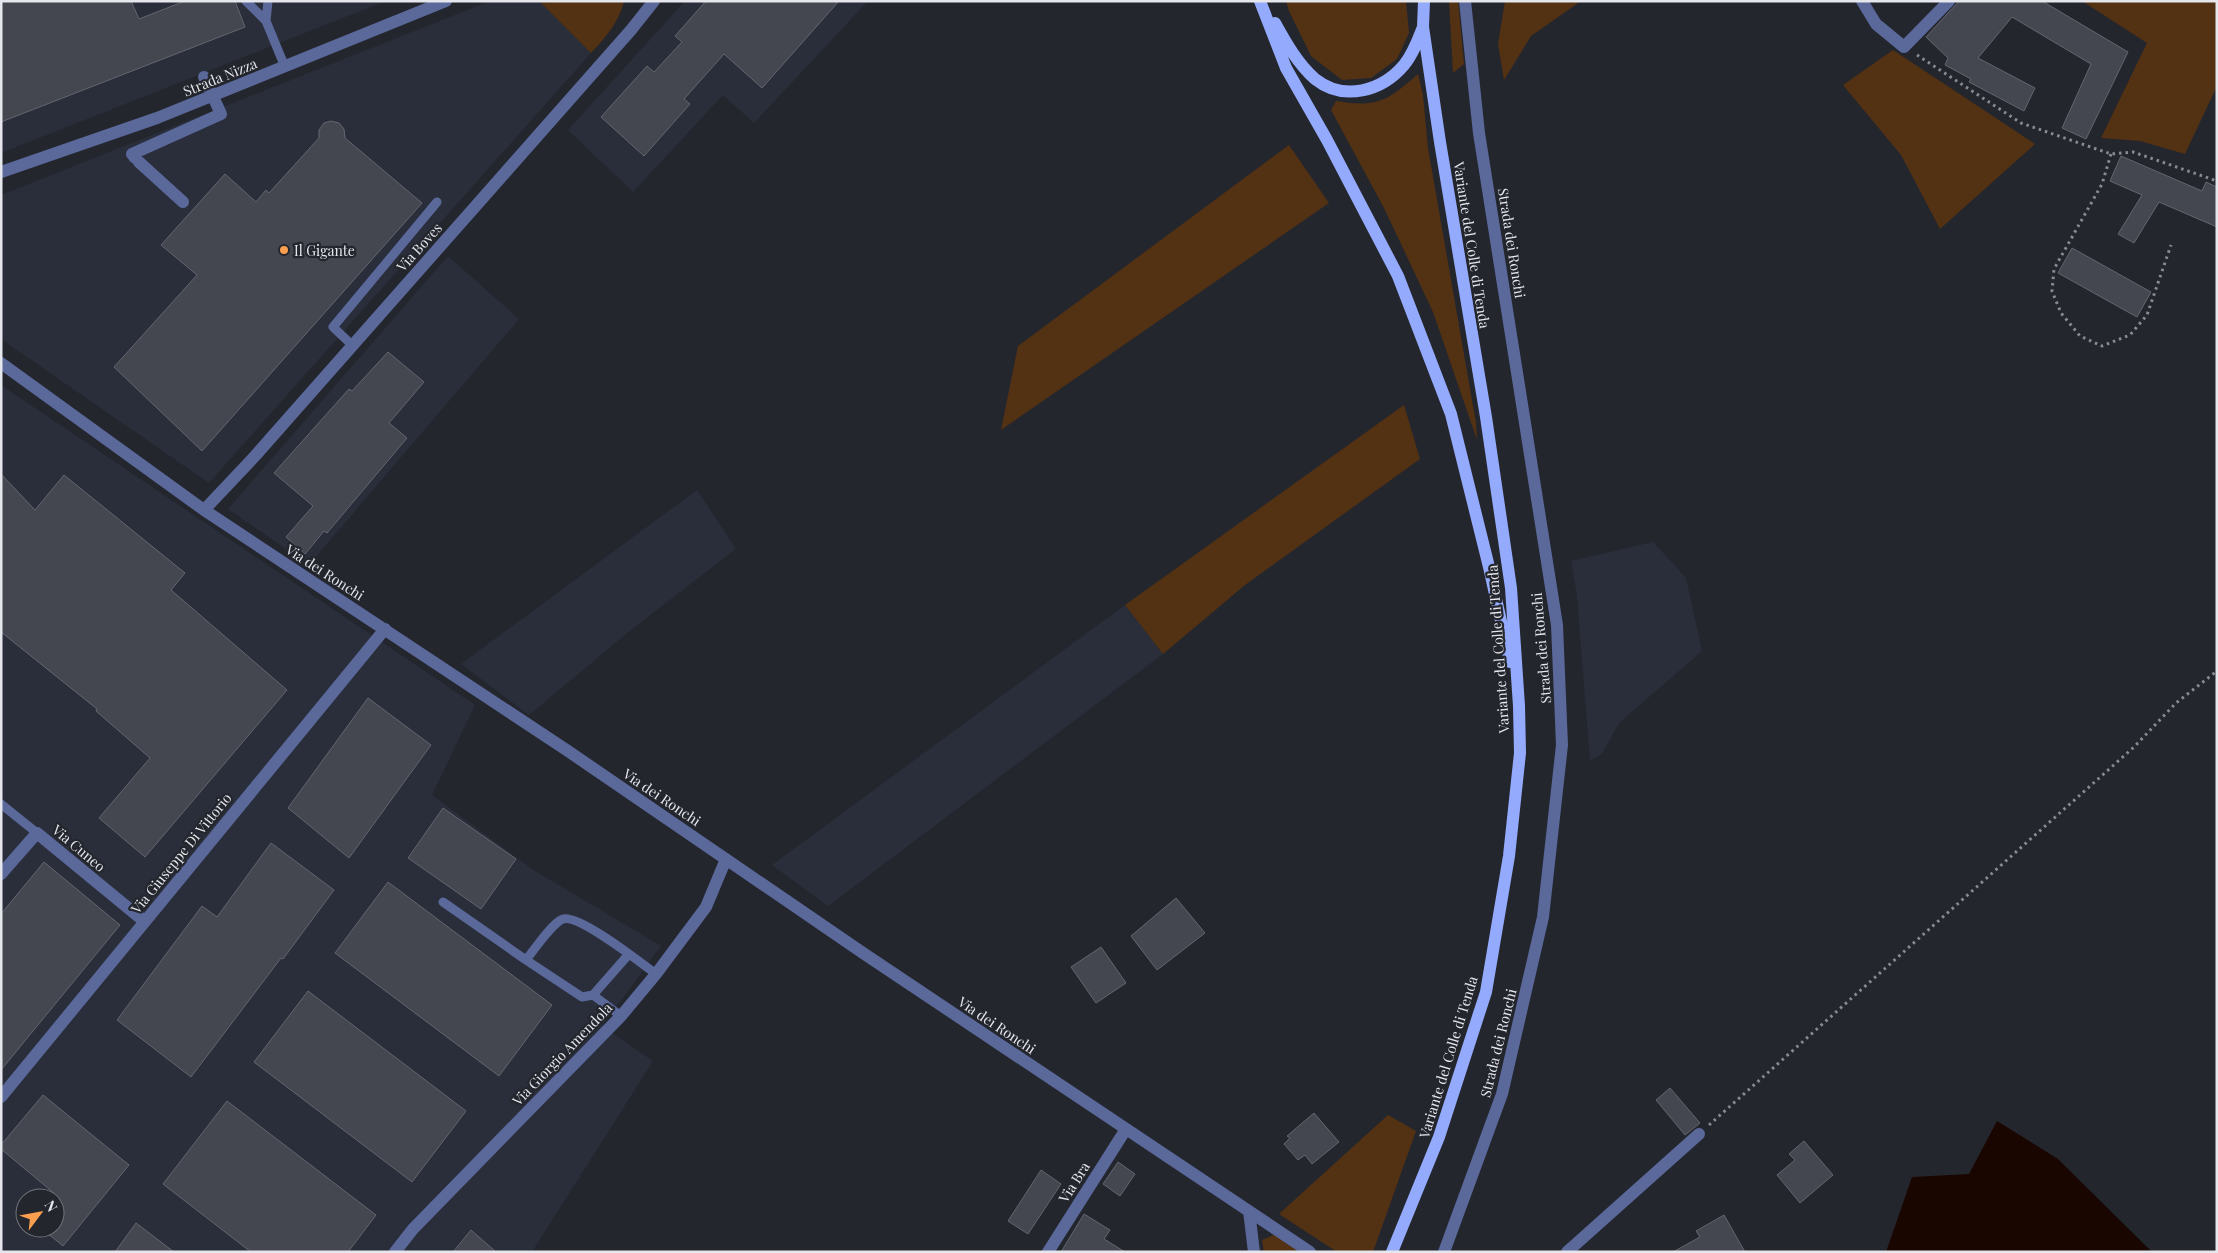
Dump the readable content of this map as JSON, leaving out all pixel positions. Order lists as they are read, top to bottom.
{
  "streets": {
    "main road": ["Variante del Colle di Tenda"],
    "street": [
      "Strada Nizza",
      "Strada dei Ronchi",
      "Via Boves",
      "Via dei Ronchi",
      "Via Cuneo",
      "Via Giuseppe Di Vittorio",
      "Via Giorgio Amendola",
      "Via Bra"
    ]
  },
  "crossings": [
    ["Via Boves", "Via dei Ronchi"],
    ["Via dei Ronchi", "Via Giuseppe Di Vittorio"],
    ["Via dei Ronchi", "Via Giorgio Amendola"],
    ["Via dei Ronchi", "Via Bra"],
    ["Via Cuneo", "Via Giuseppe Di Vittorio"]
  ],
  "places": ["Il Gigante"],
  "north": "top right"
}
